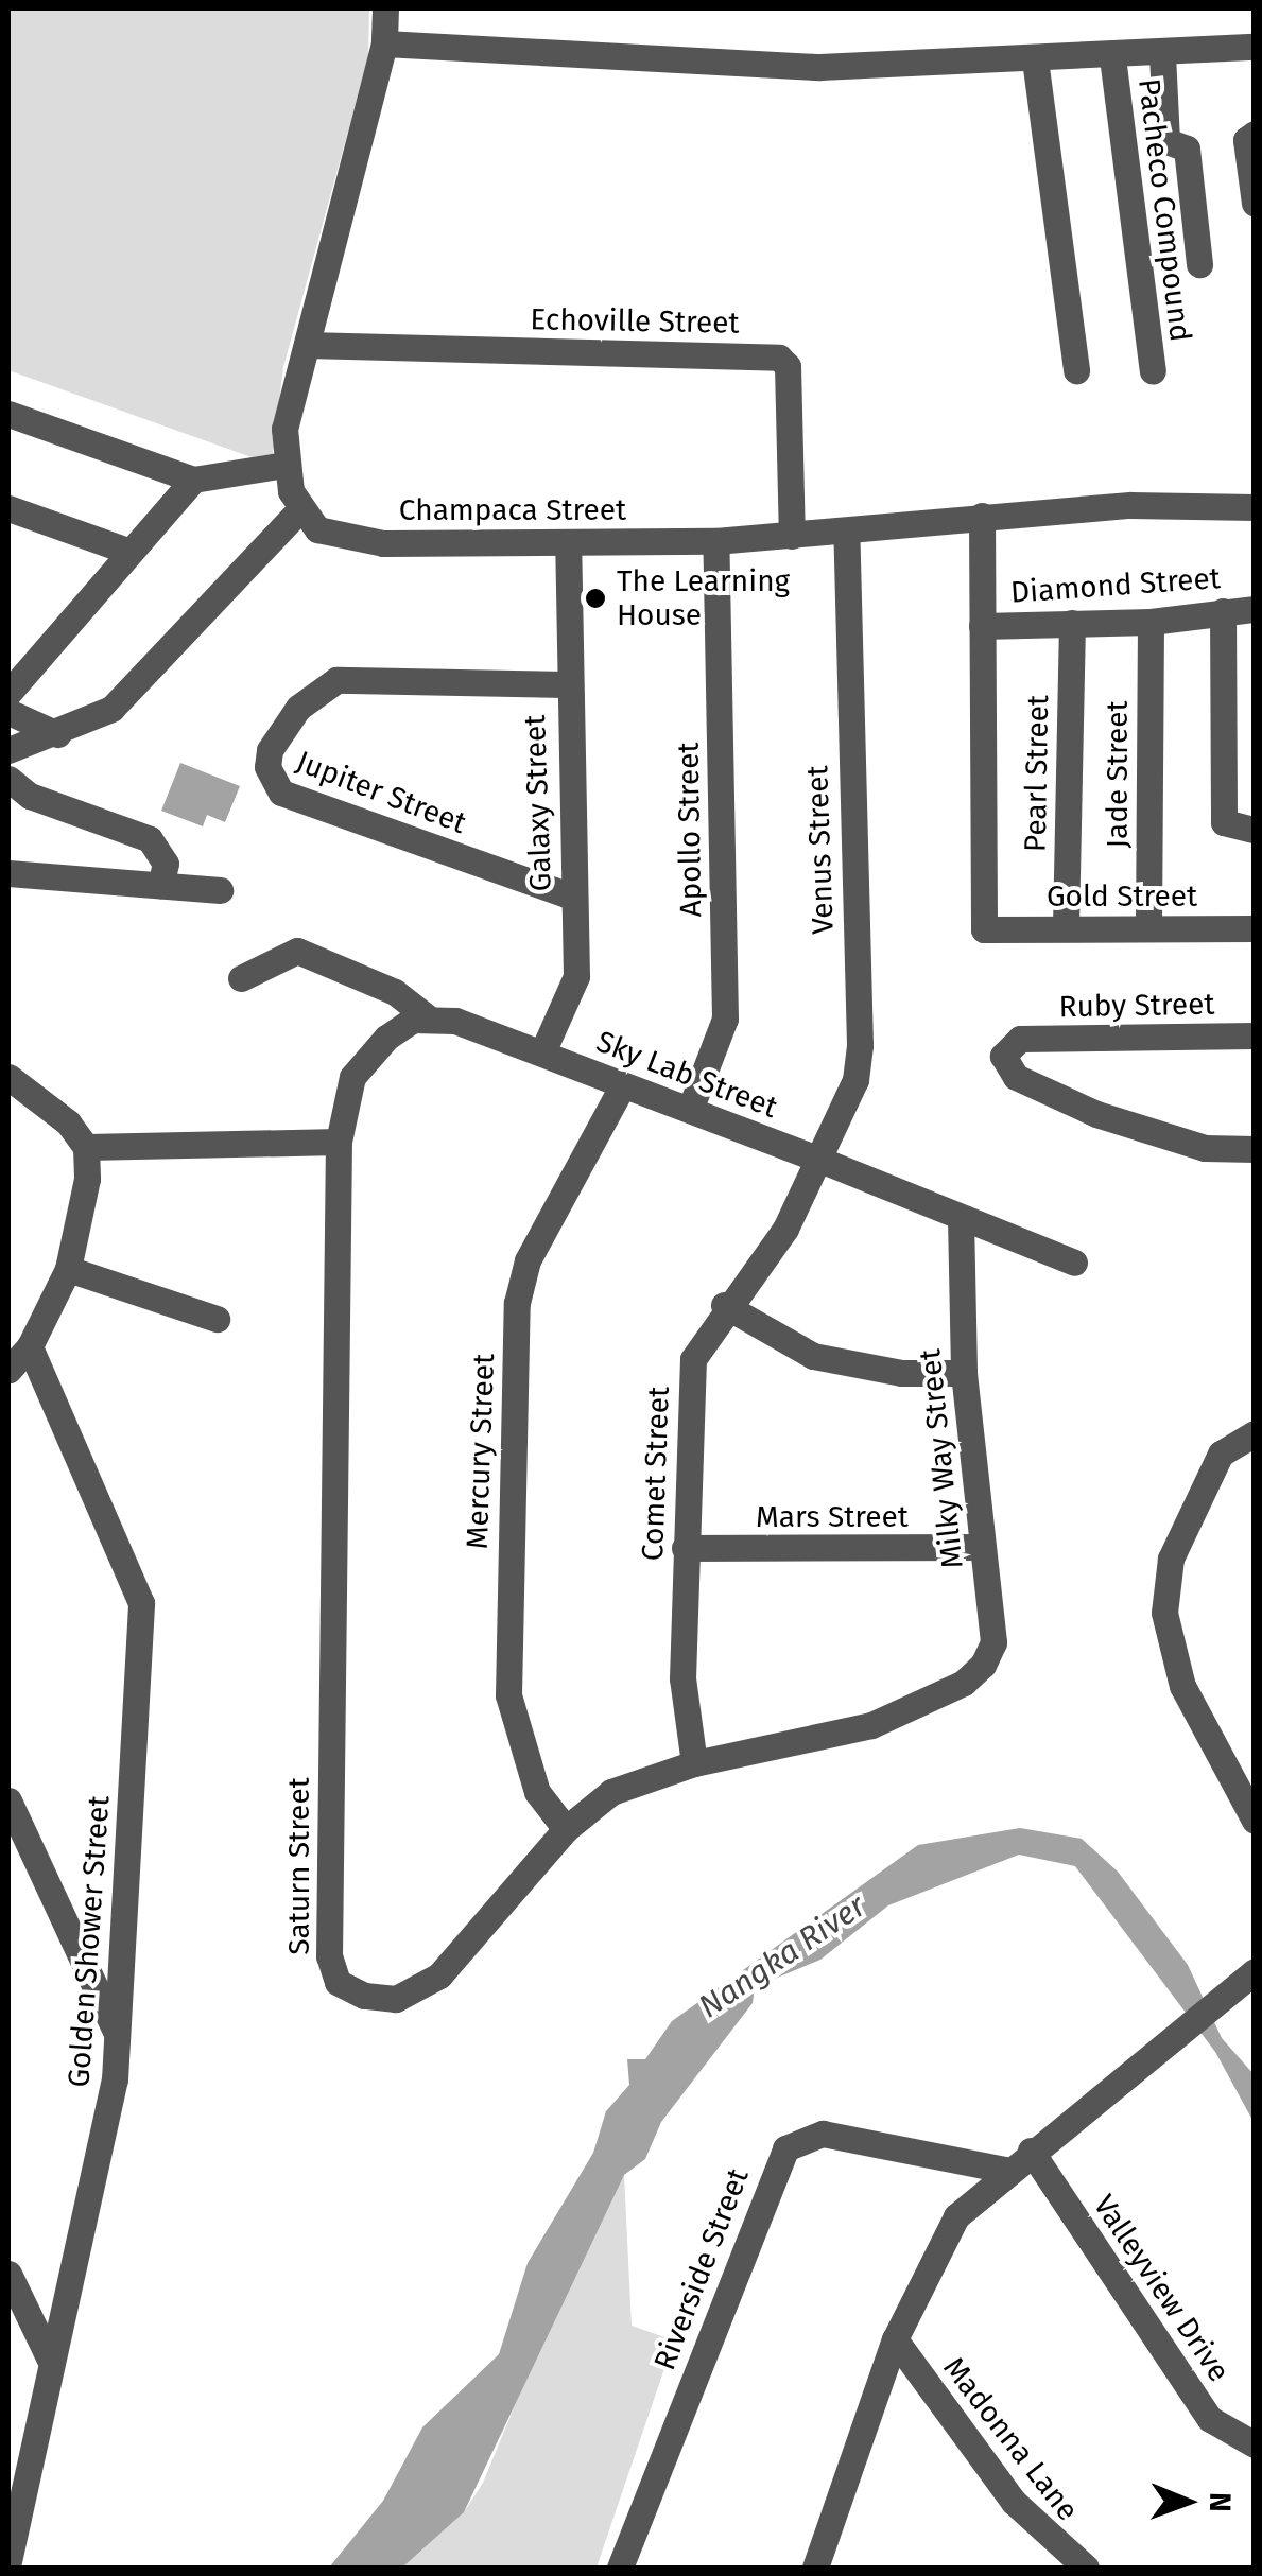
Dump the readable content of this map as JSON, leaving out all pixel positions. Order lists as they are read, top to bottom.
{
  "streets": {
    "street": [
      "Pacheco Compound",
      "Echoville Street",
      "Champaca Street",
      "Diamond Street",
      "Pearl Street",
      "Jade Street",
      "Jupiter Street",
      "Galaxy Street",
      "Apollo Street",
      "Venus Street",
      "Gold Street",
      "Ruby Street",
      "Sky Lab Street",
      "Mercury Street",
      "Milky Way Street",
      "Comet Street",
      "Mars Street",
      "Saturn Street",
      "Golden Shower Street",
      "Riverside Street",
      "Valleyview Drive",
      "Madonna Lane"
    ]
  },
  "crossings": [
    ["Echoville Street", "Champaca Street"],
    ["Champaca Street", "Galaxy Street"],
    ["Champaca Street", "Apollo Street"],
    ["Champaca Street", "Venus Street"],
    ["Diamond Street", "Pearl Street"],
    ["Diamond Street", "Jade Street"],
    ["Diamond Street", "Gold Street"],
    ["Pearl Street", "Gold Street"],
    ["Jade Street", "Gold Street"],
    ["Jupiter Street", "Galaxy Street"],
    ["Galaxy Street", "Sky Lab Street"],
    ["Apollo Street", "Sky Lab Street"],
    ["Venus Street", "Sky Lab Street"],
    ["Venus Street", "Comet Street"],
    ["Sky Lab Street", "Mercury Street"],
    ["Sky Lab Street", "Milky Way Street"],
    ["Sky Lab Street", "Comet Street"],
    ["Mercury Street", "Saturn Street"],
    ["Milky Way Street", "Mars Street"],
    ["Milky Way Street", "Saturn Street"],
    ["Comet Street", "Mars Street"],
    ["Comet Street", "Saturn Street"]
  ],
  "water": ["Nangka River"],
  "places": ["The Learning House"],
  "north": "right"
}
